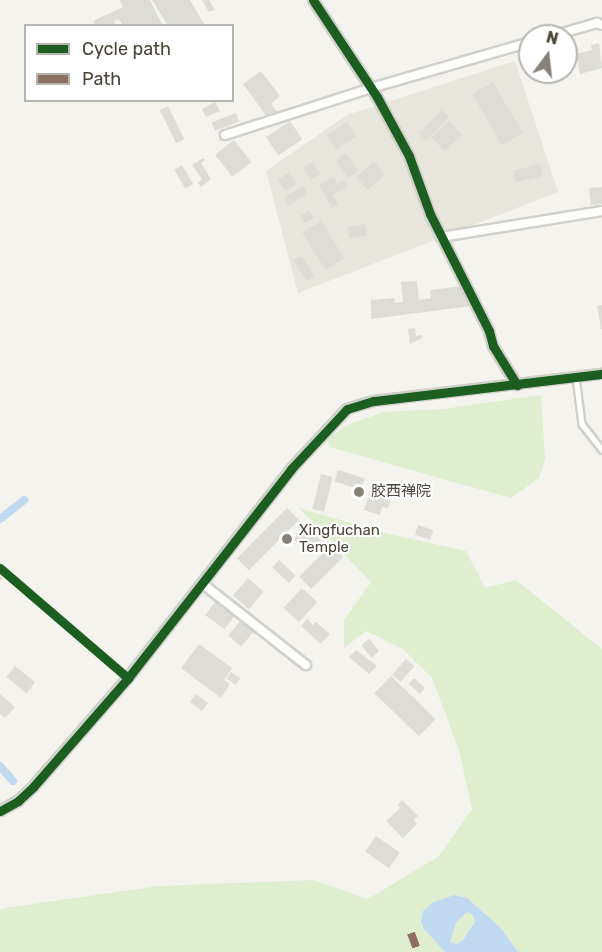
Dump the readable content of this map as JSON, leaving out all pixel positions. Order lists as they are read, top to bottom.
{
  "places": ["胶西禅院", "Xingfuchan Temple"],
  "legend": ["Cycle path", "Path"],
  "north": "top"
}
